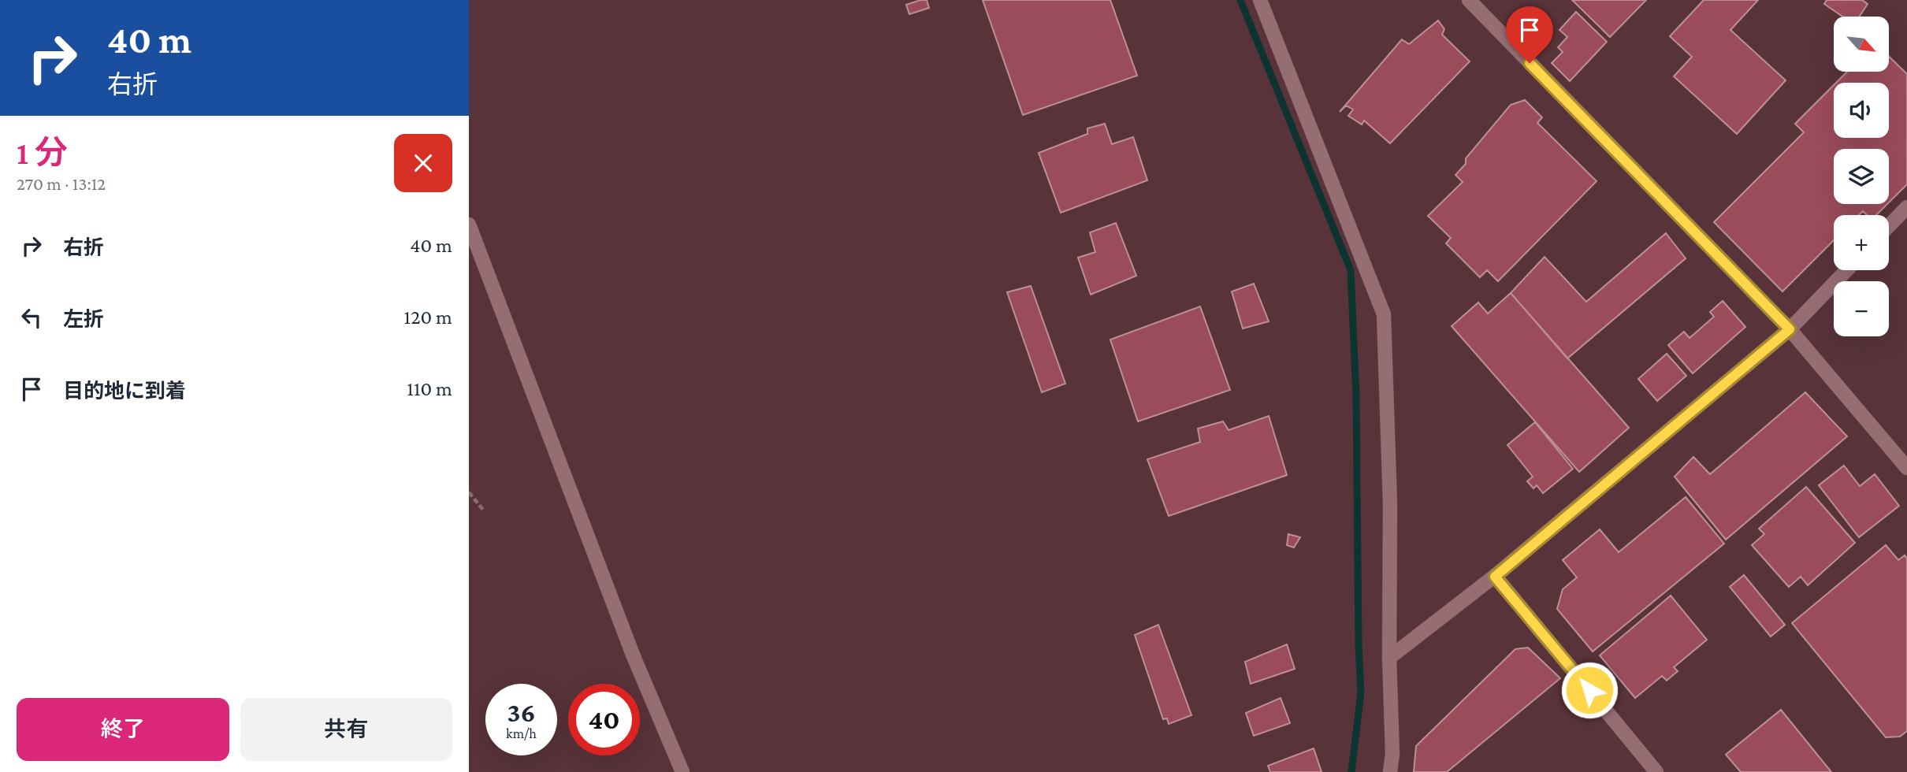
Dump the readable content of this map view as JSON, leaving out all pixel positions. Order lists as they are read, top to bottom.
{
  "north": "bottom right",
  "page": {
    "turn": ["40 m", "右折"],
    "map_buttons": ["+", "−"],
    "heading": ["1 分", "270 m · 13:12"],
    "list": [
      {
        "name": "右折",
        "value": "40 m"
      },
      {
        "name": "左折",
        "value": "120 m"
      },
      {
        "name": "目的地に到着",
        "value": "110 m"
      }
    ],
    "speed": "36 km/h",
    "limit": "40",
    "buttons": ["終了", "共有"]
  }
}
